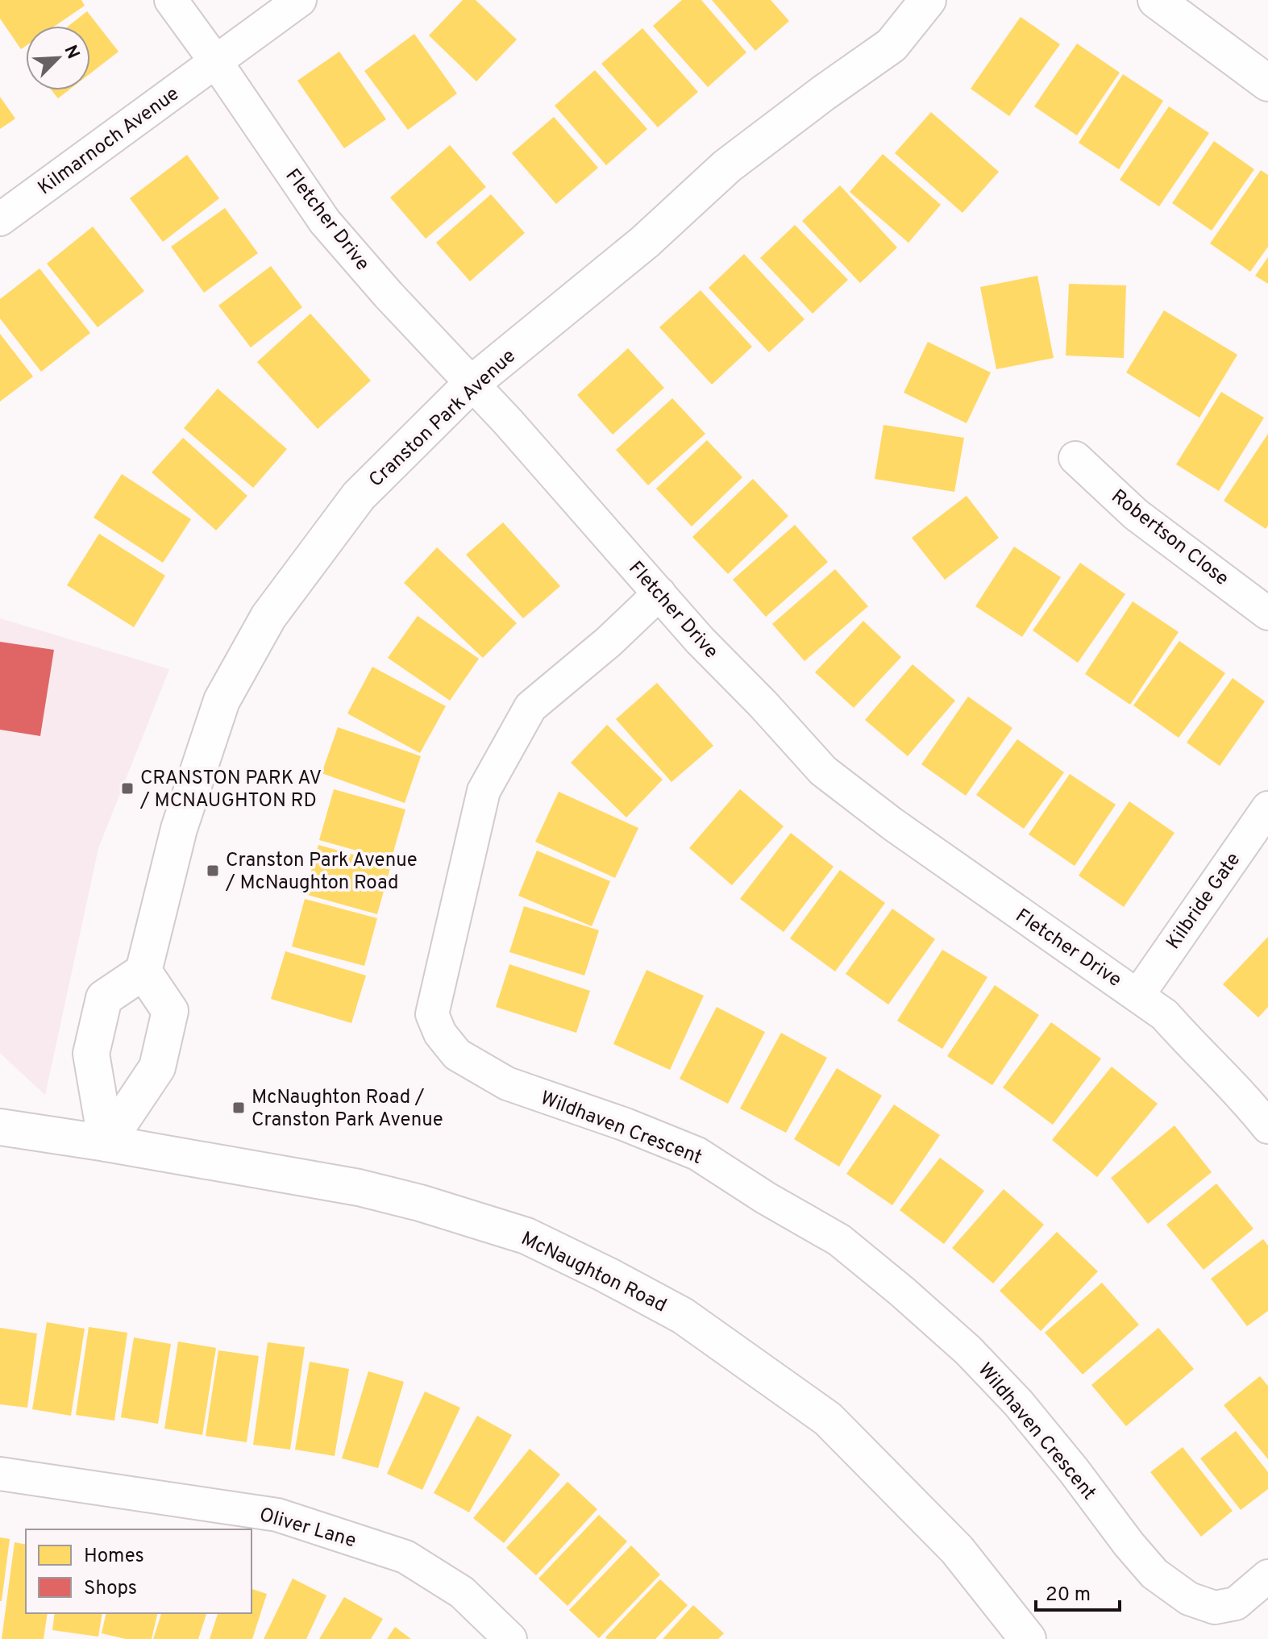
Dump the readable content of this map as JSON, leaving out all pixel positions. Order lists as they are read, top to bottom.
{
  "streets": {
    "street": [
      "Kilmarnoch Avenue",
      "Fletcher Drive",
      "Cranston Park Avenue",
      "Robertson Close",
      "Kilbride Gate",
      "Wildhaven Crescent",
      "McNaughton Road",
      "Oliver Lane"
    ]
  },
  "crossings": [
    ["Kilmarnoch Avenue", "Fletcher Drive"],
    ["Fletcher Drive", "Cranston Park Avenue"],
    ["Fletcher Drive", "Kilbride Gate"],
    ["Fletcher Drive", "Wildhaven Crescent"]
  ],
  "places": {
    "transit": ["CRANSTON PARK AV / MCNAUGHTON RD", "Cranston Park Avenue / McNaughton Road", "McNaughton Road / Cranston Park Avenue"]
  },
  "legend": ["Homes", "Shops"],
  "scale_bar": "20 m",
  "north": "top right"
}
